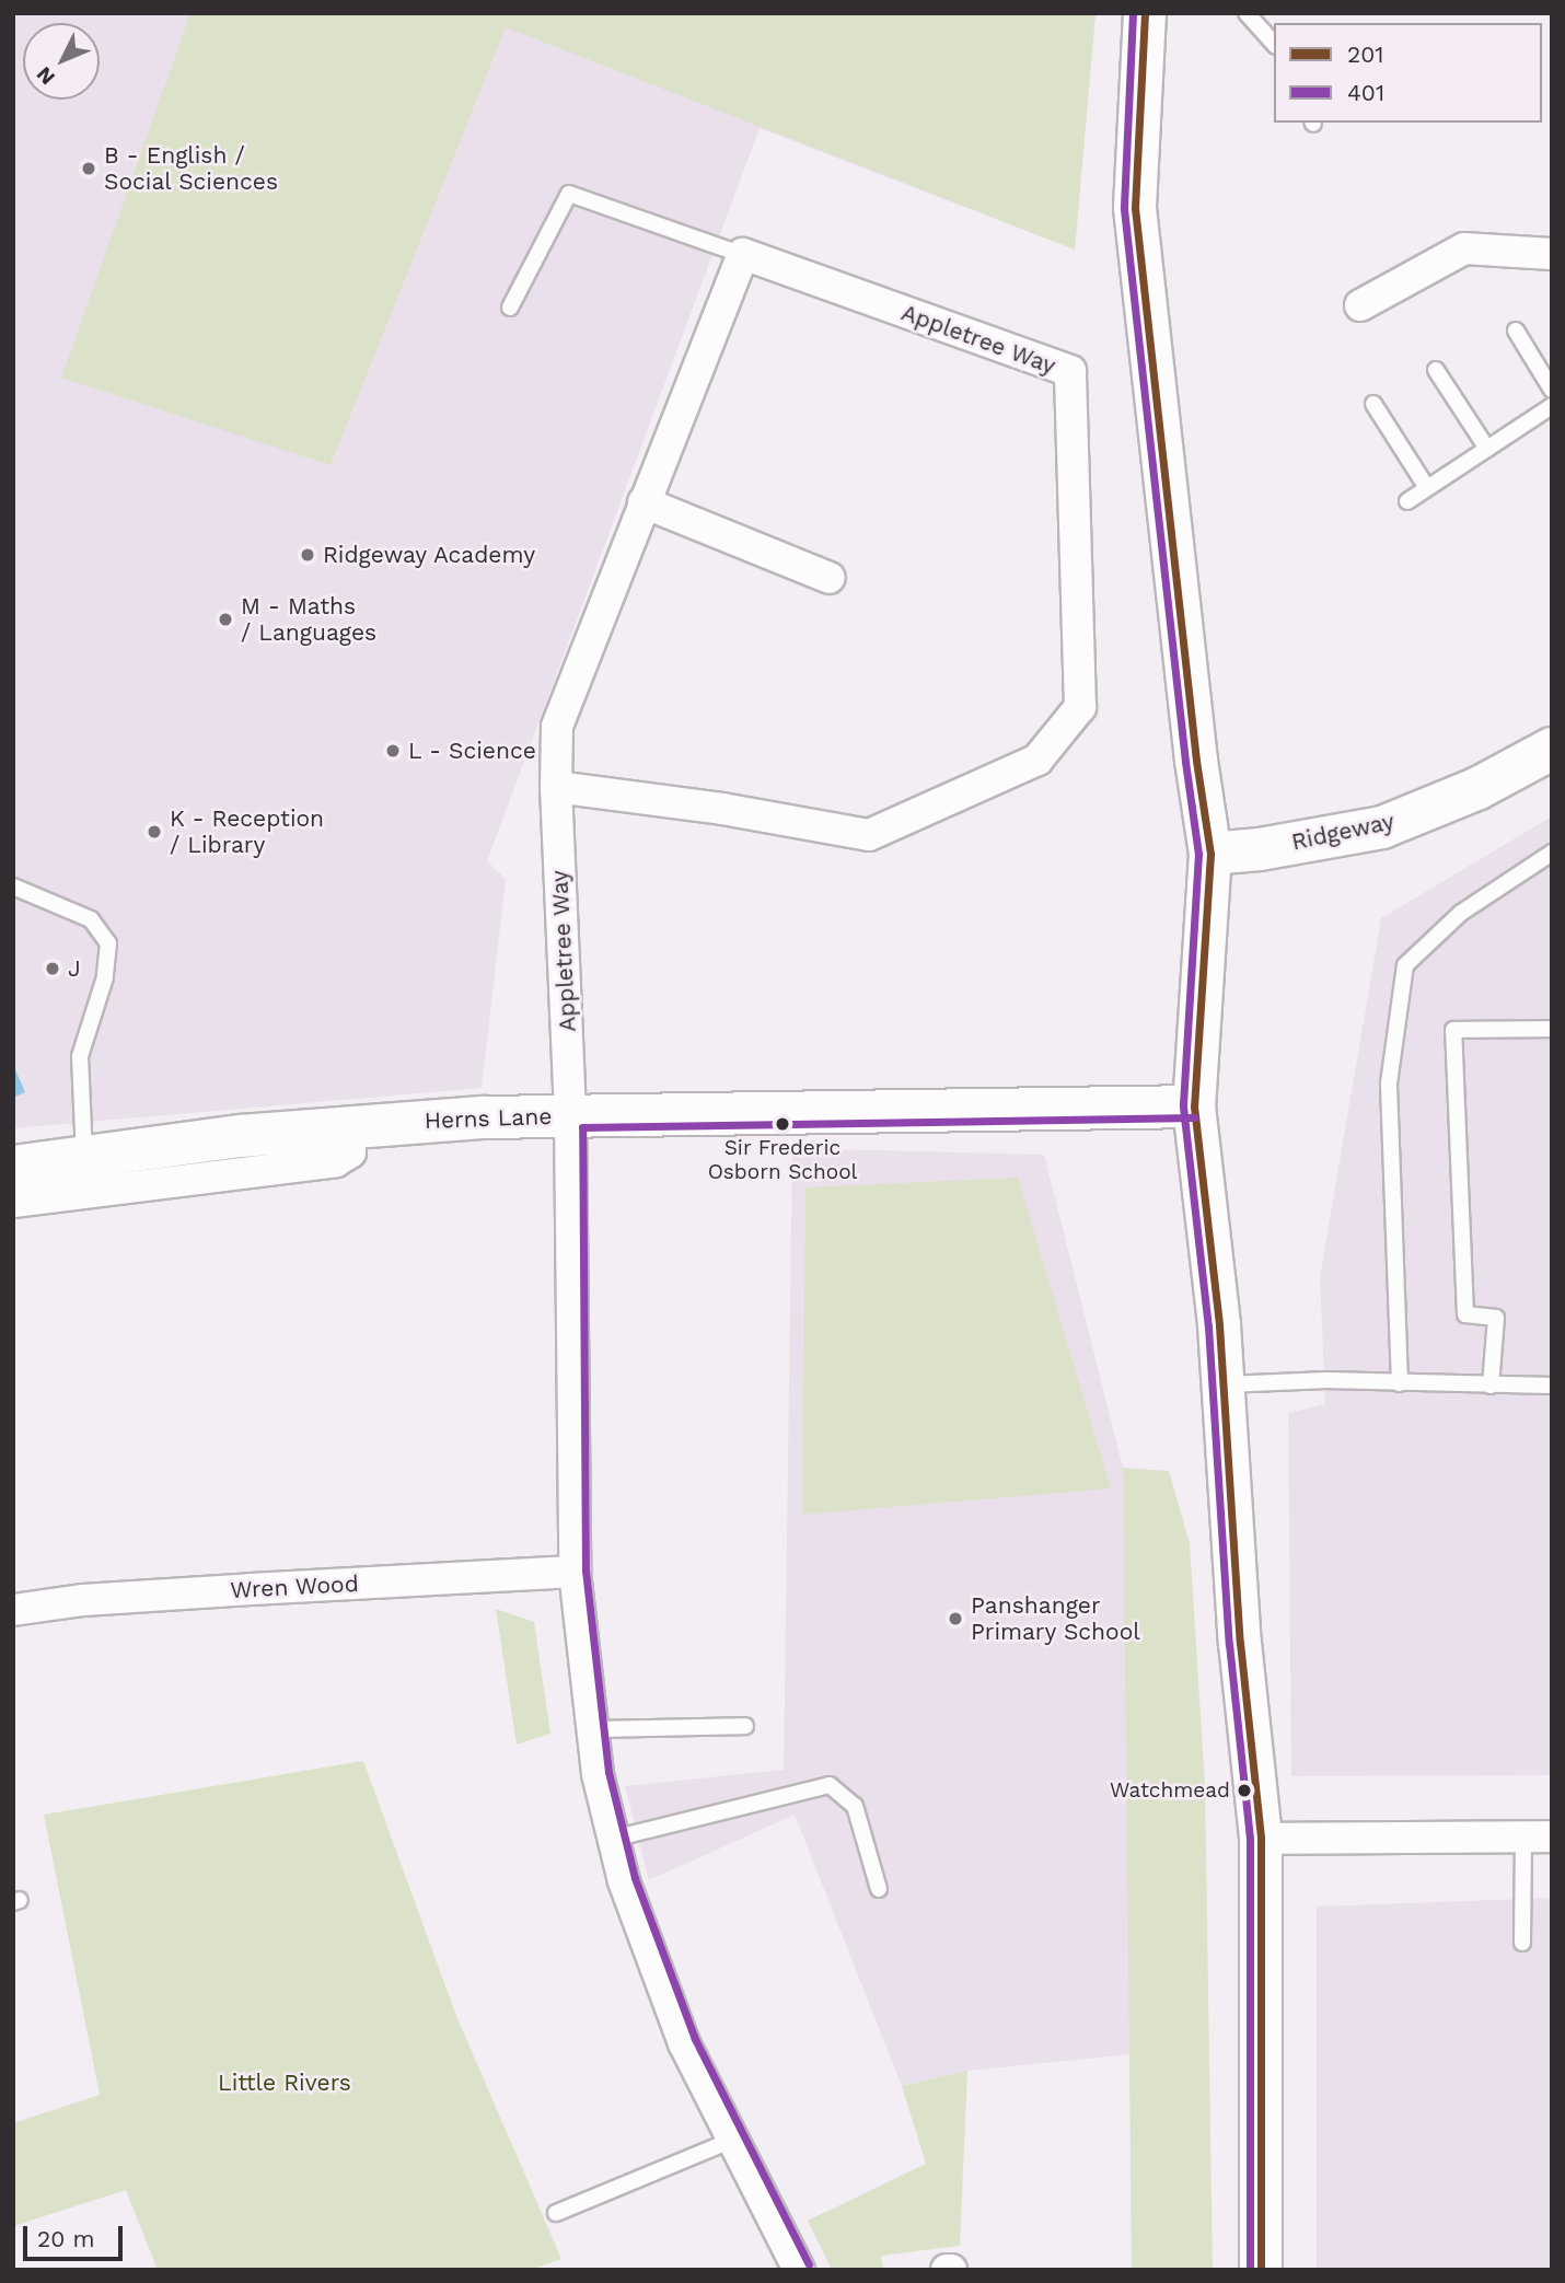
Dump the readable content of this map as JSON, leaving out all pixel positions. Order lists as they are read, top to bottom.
{
  "streets": {
    "main road": ["Ridgeway", "Herns Lane"],
    "street": ["Appletree Way", "Wren Wood"]
  },
  "crossings": [
    ["Appletree Way", "Herns Lane"],
    ["Appletree Way", "Wren Wood"]
  ],
  "parks": ["Little Rivers"],
  "places": [
    "B - English / Social Sciences",
    "Ridgeway Academy",
    "M - Maths / Languages",
    "L - Science",
    "K - Reception / Library",
    "J",
    "Sir Frederic Osborn School",
    "Panshanger Primary School",
    "Watchmead"
  ],
  "lines": ["transit line 201", "transit line 401"],
  "legend": ["201", "401"],
  "scale_bar": "20 m",
  "north": "bottom left"
}
